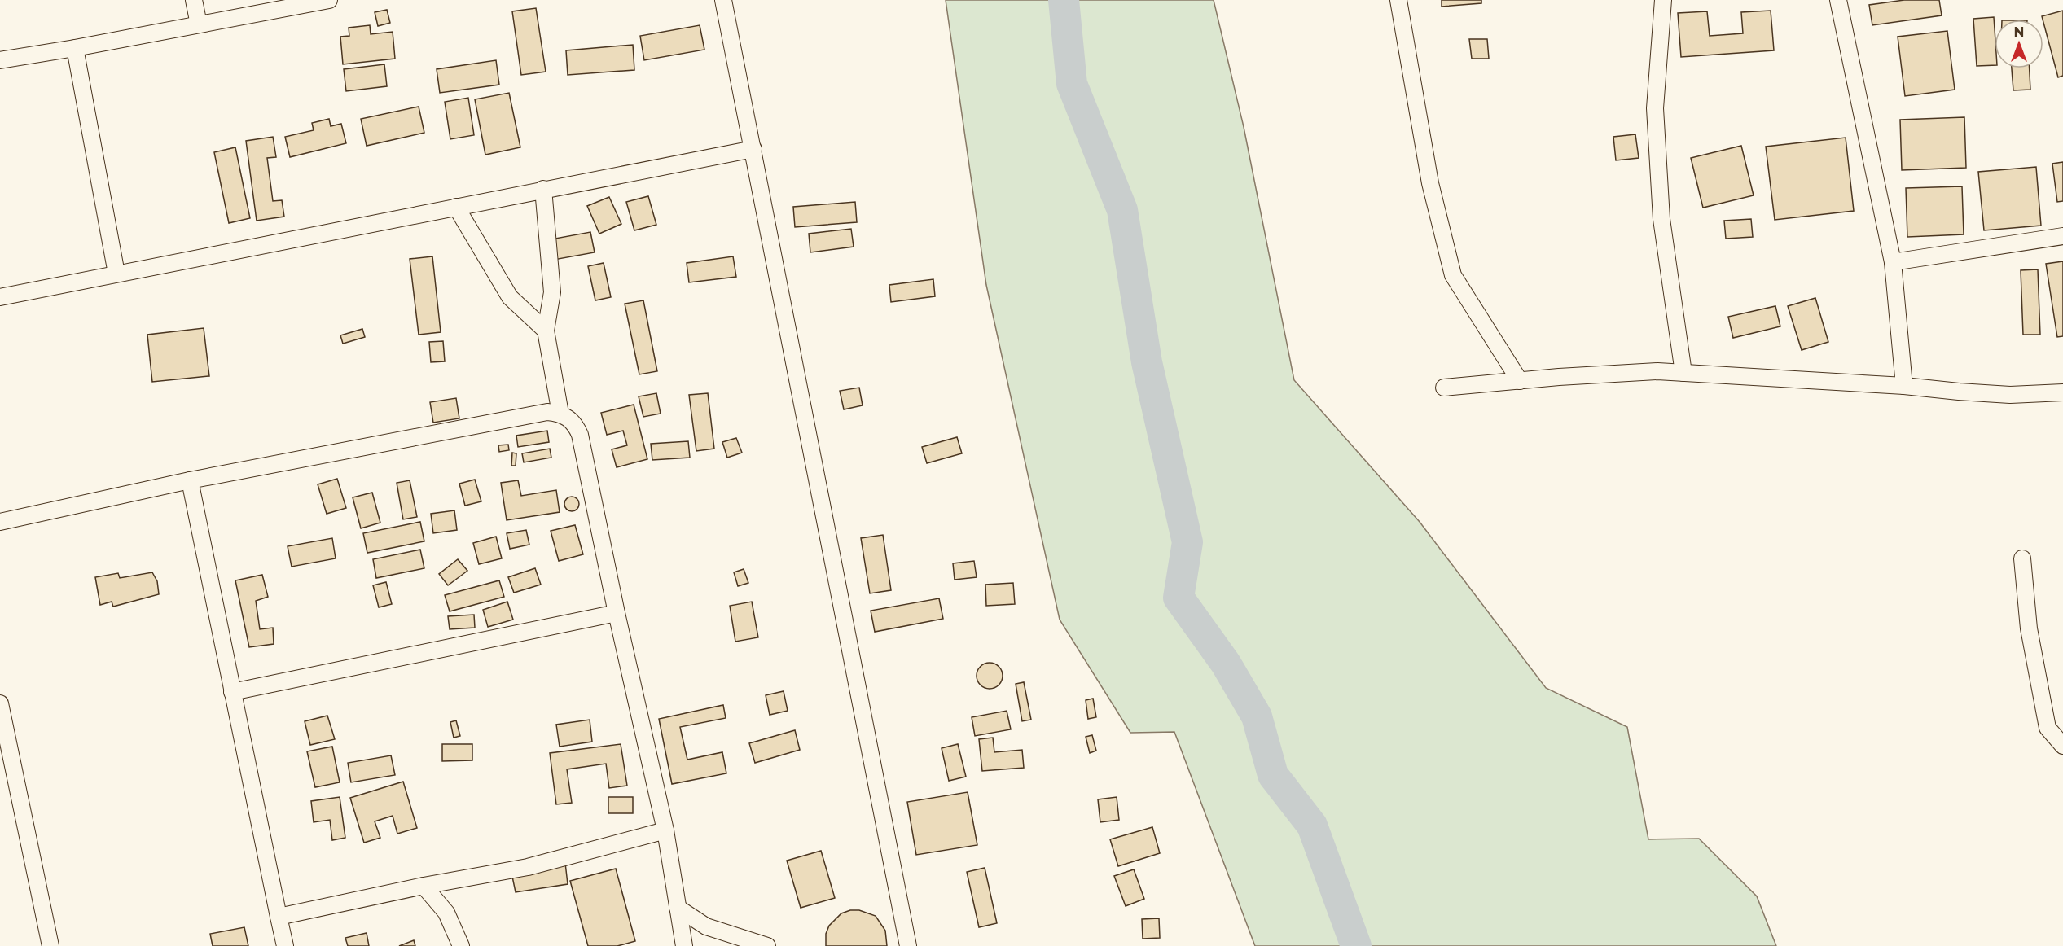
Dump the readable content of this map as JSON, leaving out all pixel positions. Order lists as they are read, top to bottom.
{
  "north": "top"
}
